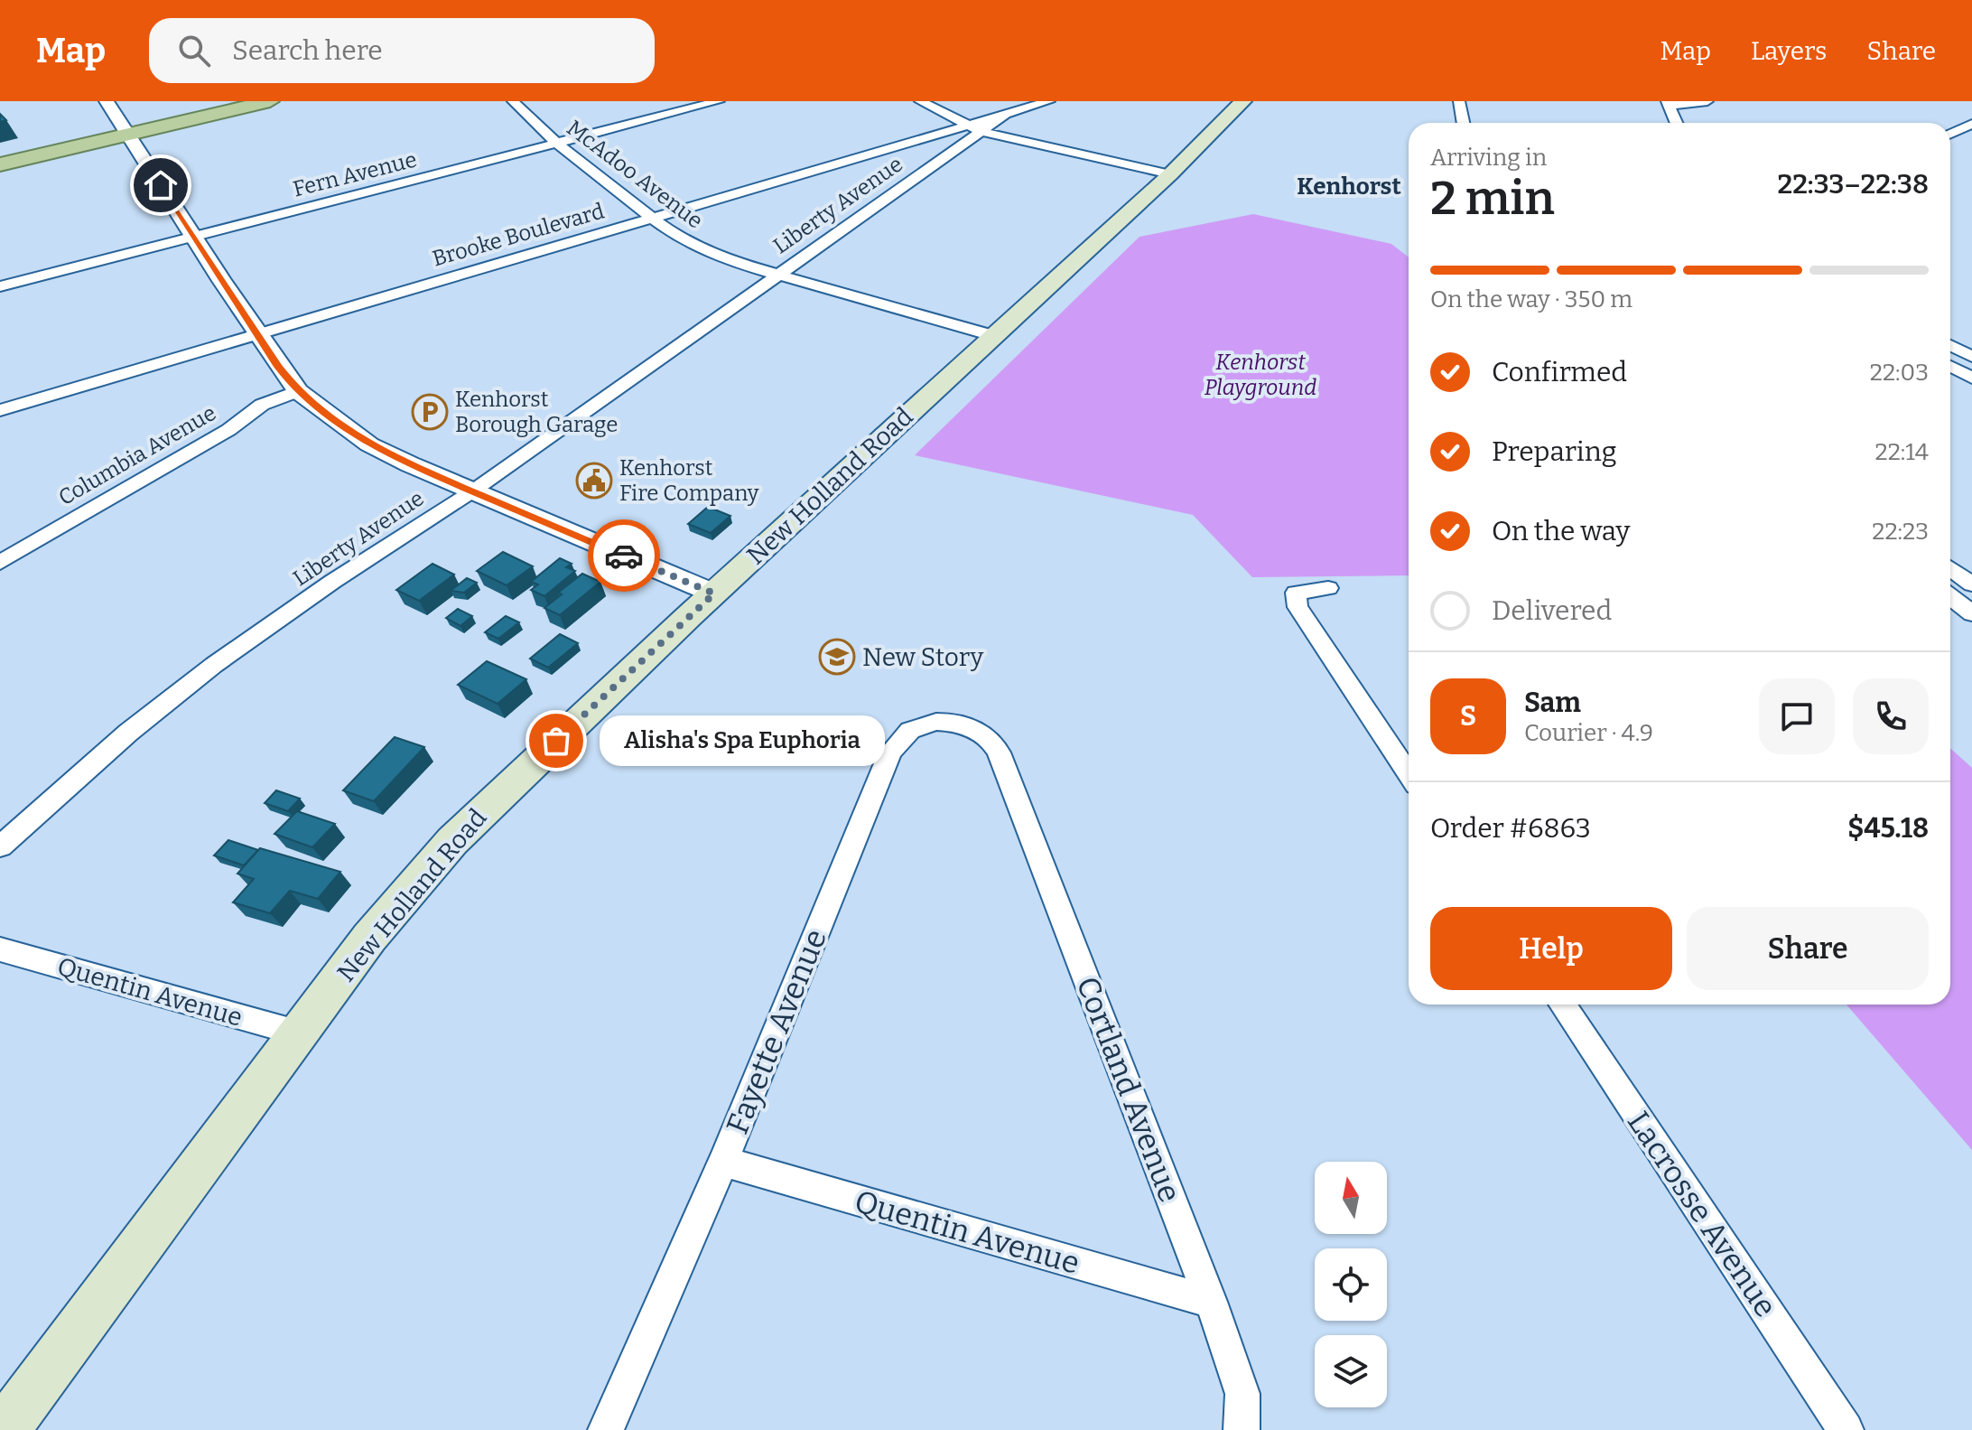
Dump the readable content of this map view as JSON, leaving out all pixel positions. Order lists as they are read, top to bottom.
{
  "streets": {
    "main road": ["New Holland Road"],
    "street": [
      "Fern Avenue",
      "McAdoo Avenue",
      "Liberty Avenue",
      "Brooke Boulevard",
      "Columbia Avenue",
      "Quentin Avenue",
      "Fayette Avenue",
      "Cortland Avenue",
      "Lacrosse Avenue"
    ]
  },
  "crossings": [
    ["Fern Avenue", "McAdoo Avenue"],
    ["McAdoo Avenue", "Liberty Avenue"],
    ["McAdoo Avenue", "Brooke Boulevard"],
    ["McAdoo Avenue", "New Holland Road"],
    ["Liberty Avenue", "Brooke Boulevard"],
    ["New Holland Road", "Quentin Avenue"],
    ["Quentin Avenue", "Fayette Avenue"],
    ["Quentin Avenue", "Cortland Avenue"],
    ["Fayette Avenue", "Cortland Avenue"]
  ],
  "districts": ["Kenhorst"],
  "parks": ["Kenhorst Playground"],
  "places": {
    "parking": ["Kenhorst Borough Garage"],
    "public building": ["Kenhorst Fire Company"],
    "school or university": ["New Story"],
    "other": ["Alisha's Spa Euphoria"]
  },
  "north": "top",
  "page": {
    "header": "Map",
    "search": "Search here",
    "nav": ["Map", "Layers", "Share"],
    "heading": ["2 min", "Arriving in", "22:33–22:38"],
    "panel": [
      "Sam",
      "Courier · 4.9",
      "Order #6863",
      "$45.18"
    ],
    "bar": "On the way · 350 m",
    "list": [
      ["Confirmed", "22:03"],
      ["Preparing", "22:14"],
      ["On the way", "22:23"],
      "Delivered"
    ],
    "round": "S",
    "bubble": "Alisha's Spa Euphoria",
    "buttons": ["Help", "Share"]
  }
}
